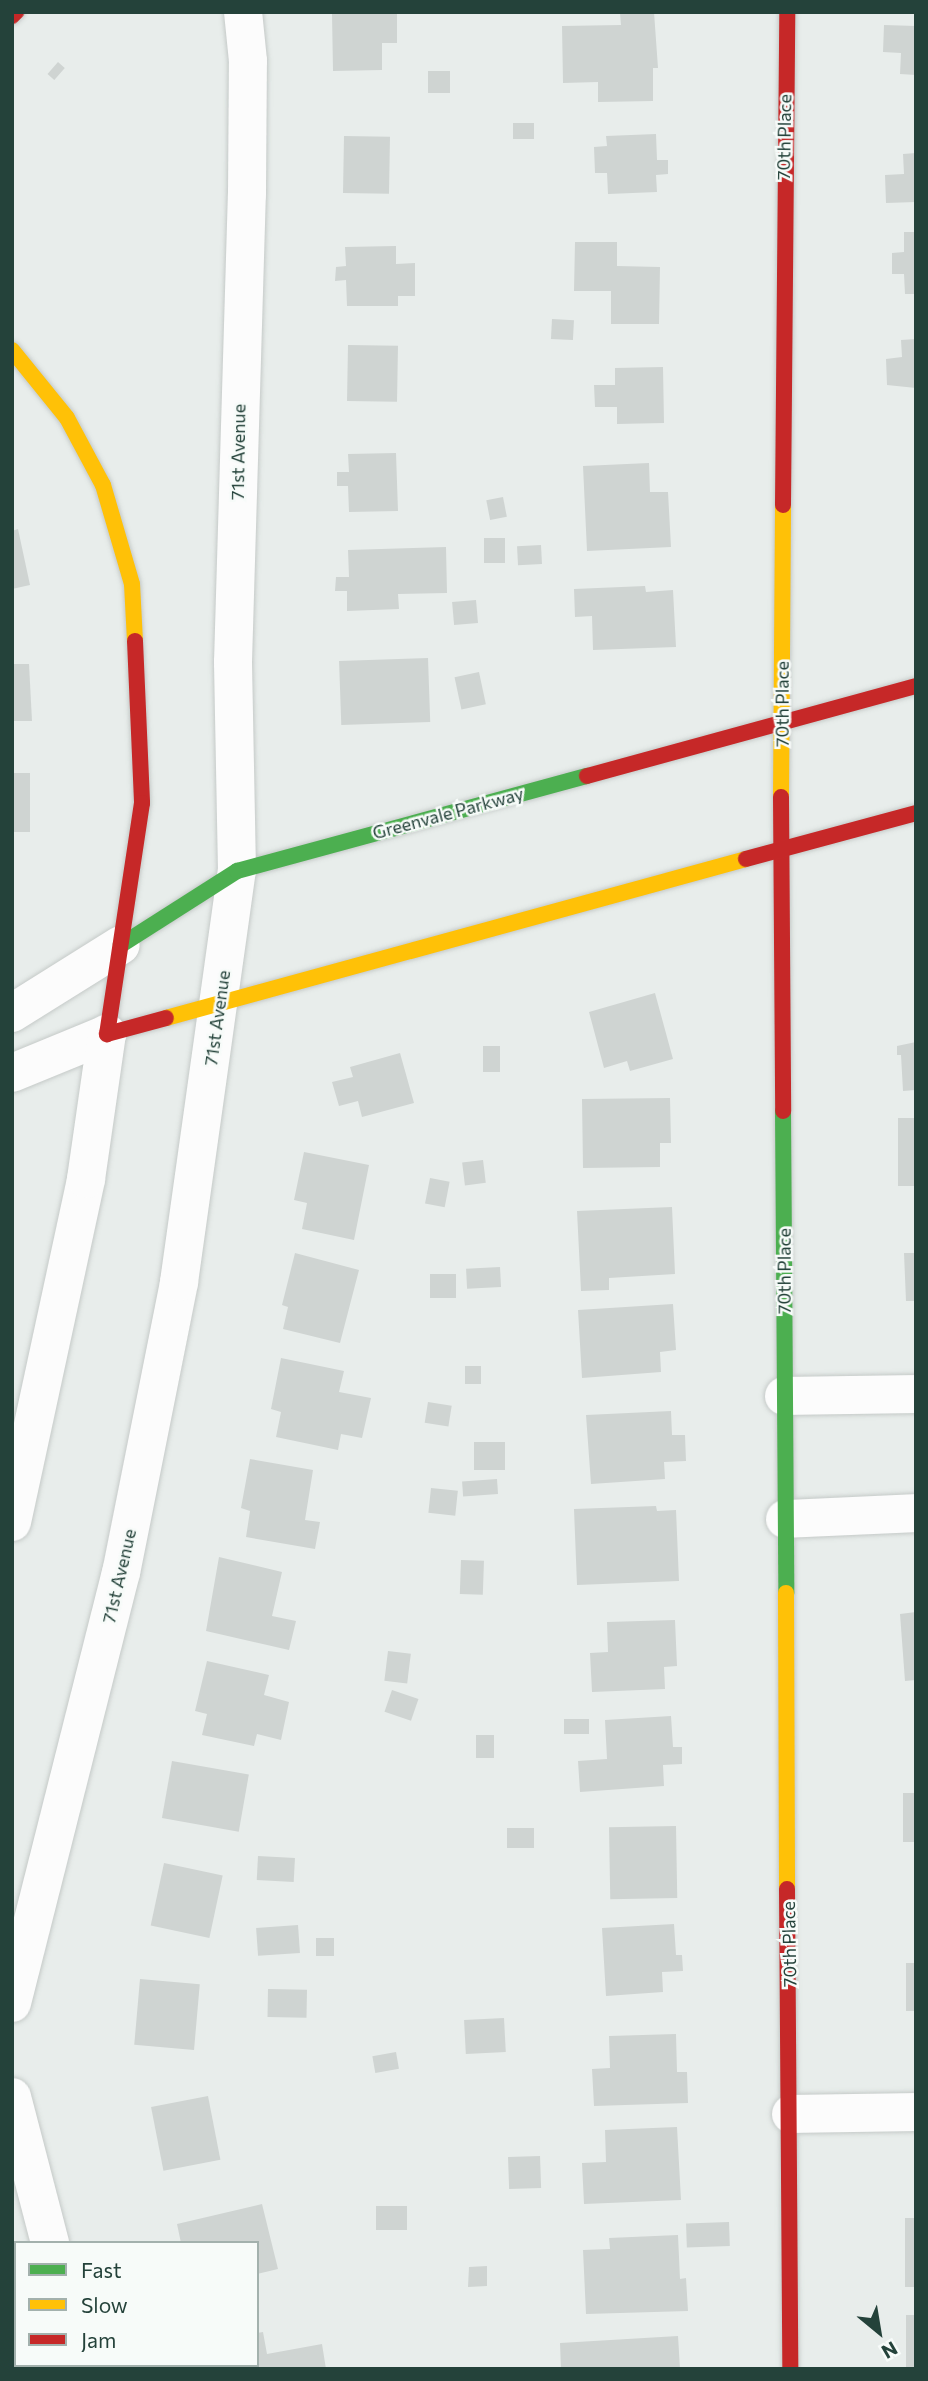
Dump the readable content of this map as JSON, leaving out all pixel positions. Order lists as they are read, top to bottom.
{
  "streets": {
    "street": ["70th Place", "71st Avenue", "Greenvale Parkway"]
  },
  "crossings": [
    ["70th Place", "Greenvale Parkway"],
    ["71st Avenue", "Greenvale Parkway"]
  ],
  "legend": ["Fast", "Slow", "Jam"],
  "north": "bottom right"
}
